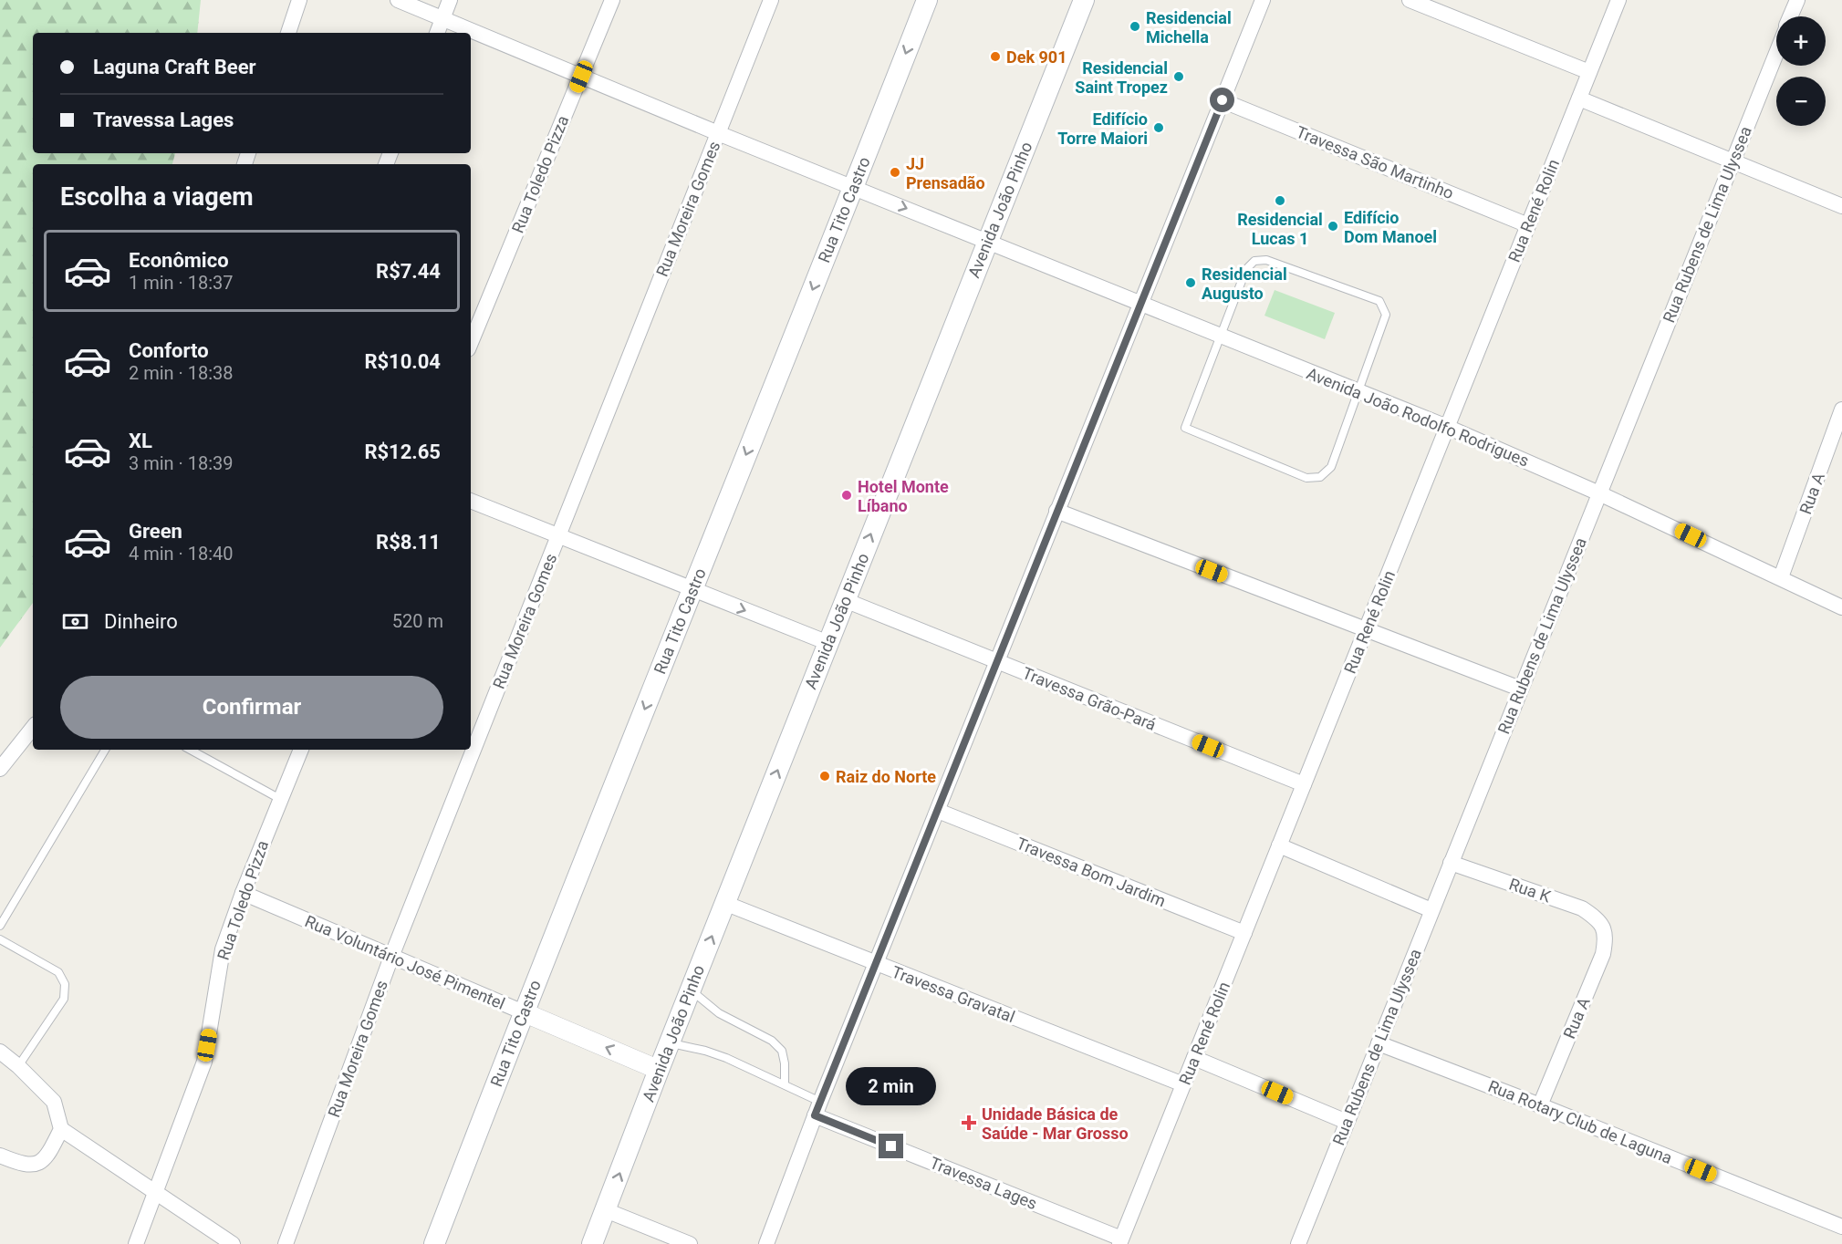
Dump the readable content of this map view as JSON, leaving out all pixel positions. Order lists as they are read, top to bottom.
{
  "streets": {
    "main road": ["Rua Tito Castro", "Avenida João Pinho"],
    "street": [
      "Travessa São Martinho",
      "Rua Toledo Pizza",
      "Rua Moreira Gomes",
      "Rua René Rolin",
      "Rua Rubens de Lima Ulyssea",
      "Avenida João Rodolfo Rodrigues",
      "Rua A",
      "Travessa Grão-Pará",
      "Travessa Bom Jardim",
      "Rua K",
      "Rua Voluntário José Pimentel",
      "Travessa Gravatal",
      "Rua Rotary Club de Laguna",
      "Travessa Lages"
    ]
  },
  "crossings": [
    ["Travessa São Martinho", "Rua René Rolin"],
    ["Rua Toledo Pizza", "Avenida João Rodolfo Rodrigues"],
    ["Rua Toledo Pizza", "Rua Voluntário José Pimentel"],
    ["Rua Moreira Gomes", "Avenida João Rodolfo Rodrigues"],
    ["Rua Moreira Gomes", "Rua Voluntário José Pimentel"],
    ["Rua Tito Castro", "Avenida João Rodolfo Rodrigues"],
    ["Rua Tito Castro", "Rua Voluntário José Pimentel"],
    ["Avenida João Pinho", "Avenida João Rodolfo Rodrigues"],
    ["Avenida João Pinho", "Travessa Grão-Pará"],
    ["Avenida João Pinho", "Rua Voluntário José Pimentel"],
    ["Avenida João Pinho", "Travessa Gravatal"],
    ["Rua René Rolin", "Avenida João Rodolfo Rodrigues"],
    ["Rua René Rolin", "Travessa Grão-Pará"],
    ["Rua René Rolin", "Travessa Bom Jardim"],
    ["Rua René Rolin", "Travessa Gravatal"],
    ["Rua René Rolin", "Travessa Lages"],
    ["Rua Rubens de Lima Ulyssea", "Avenida João Rodolfo Rodrigues"],
    ["Rua Rubens de Lima Ulyssea", "Rua K"],
    ["Rua Rubens de Lima Ulyssea", "Rua Rotary Club de Laguna"],
    ["Avenida João Rodolfo Rodrigues", "Rua A"],
    ["Rua A", "Rua K"],
    ["Rua A", "Rua Rotary Club de Laguna"]
  ],
  "one_way": ["Rua Tito Castro", "Avenida João Pinho"],
  "places": {
    "other": [
      "Residencial Michella",
      "Dek 901",
      "Residencial Saint Tropez",
      "Edifício Torre Maiori",
      "JJ Prensadão",
      "Residencial Lucas 1",
      "Edifício Dom Manoel",
      "Residencial Augusto",
      "Hotel Monte Líbano",
      "Raiz do Norte"
    ],
    "health": ["Unidade Básica de Saúde - Mar Grosso"]
  },
  "page": {
    "map_buttons": ["+", "−"],
    "banner": ["Laguna Craft Beer", "Travessa Lages"],
    "heading": "Escolha a viagem",
    "list": [
      {
        "name": "Econômico",
        "note": "1 min · 18:37",
        "value": "R$7.44"
      },
      {
        "name": "Conforto",
        "note": "2 min · 18:38",
        "value": "R$10.04"
      },
      {
        "name": "XL",
        "note": "3 min · 18:39",
        "value": "R$12.65"
      },
      {
        "name": "Green",
        "note": "4 min · 18:40",
        "value": "R$8.11"
      }
    ],
    "pay": ["Dinheiro", "520 m"],
    "buttons": "Confirmar",
    "bubble": "2 min"
  }
}
